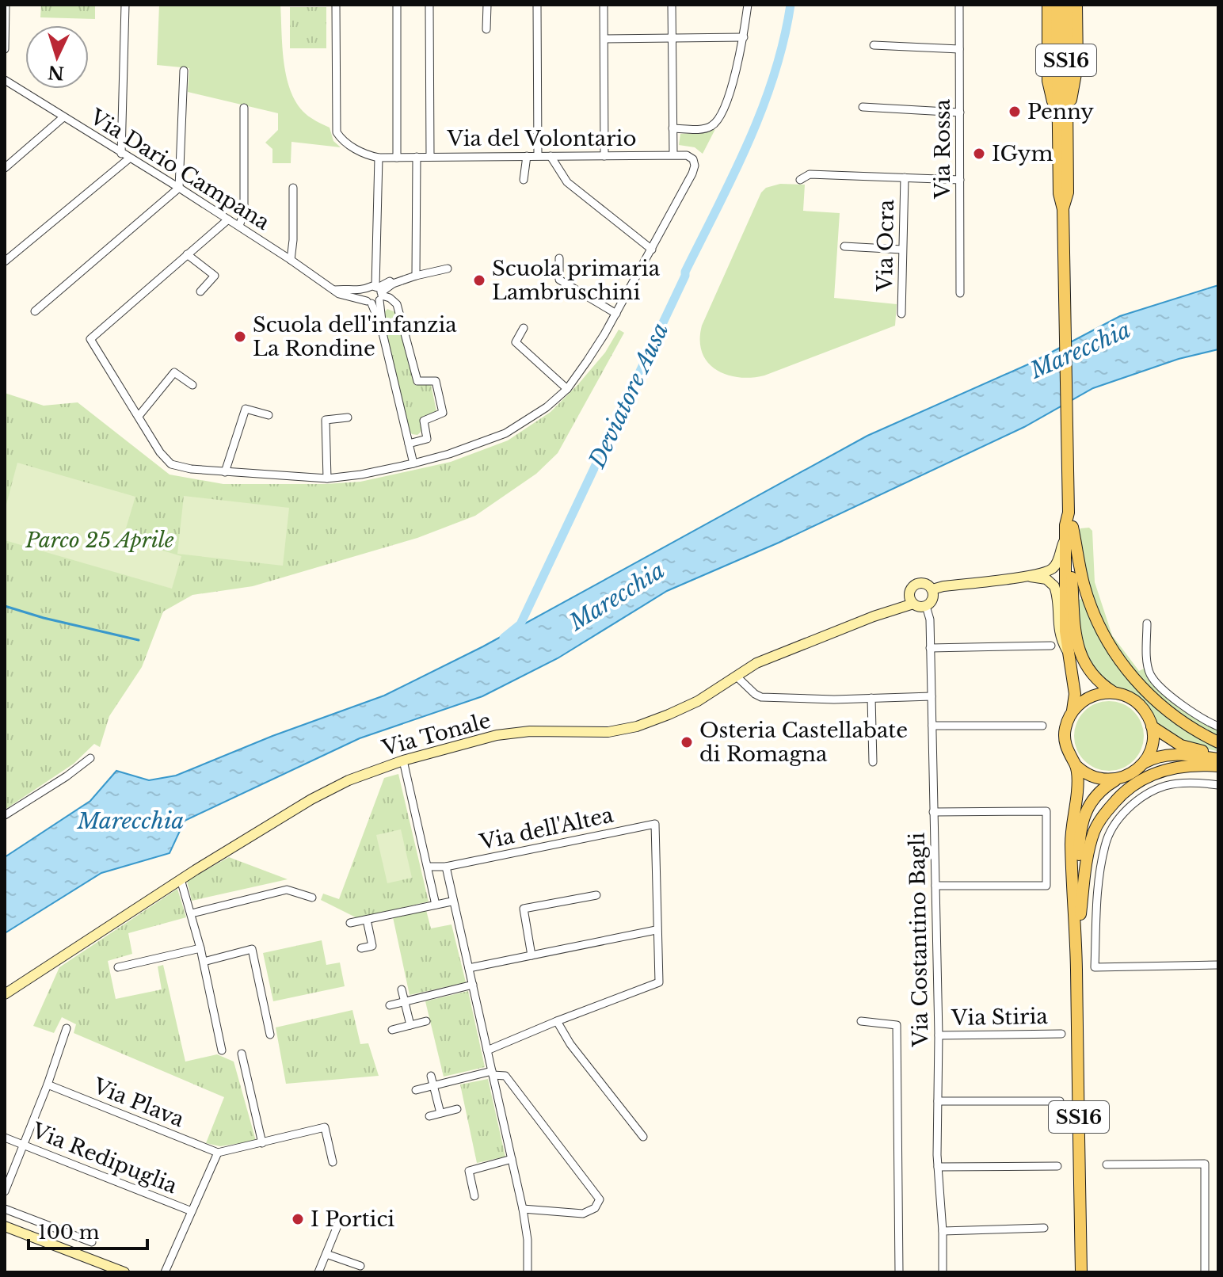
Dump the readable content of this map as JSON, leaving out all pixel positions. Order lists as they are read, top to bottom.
{
  "streets": {
    "main road": ["SS16"],
    "street": [
      "Via del Volontario",
      "Via Rossa",
      "Via Dario Campana",
      "Via Ocra",
      "Via Tonale",
      "Via dell'Altea",
      "Via Costantino Bagli",
      "Via Stiria",
      "Via Plava",
      "Via Redipuglia"
    ]
  },
  "crossings": [
    ["Via Tonale", "Via Costantino Bagli"],
    ["Via Costantino Bagli", "Via Stiria"]
  ],
  "water": ["Marecchia", "Deviatore Ausa"],
  "parks": ["Parco 25 Aprile"],
  "places": [
    "Penny",
    "IGym",
    "Scuola primaria Lambruschini",
    "Scuola dell'infanzia La Rondine",
    "Osteria Castellabate di Romagna",
    "I Portici"
  ],
  "scale_bar": "100 m",
  "north": "bottom"
}
